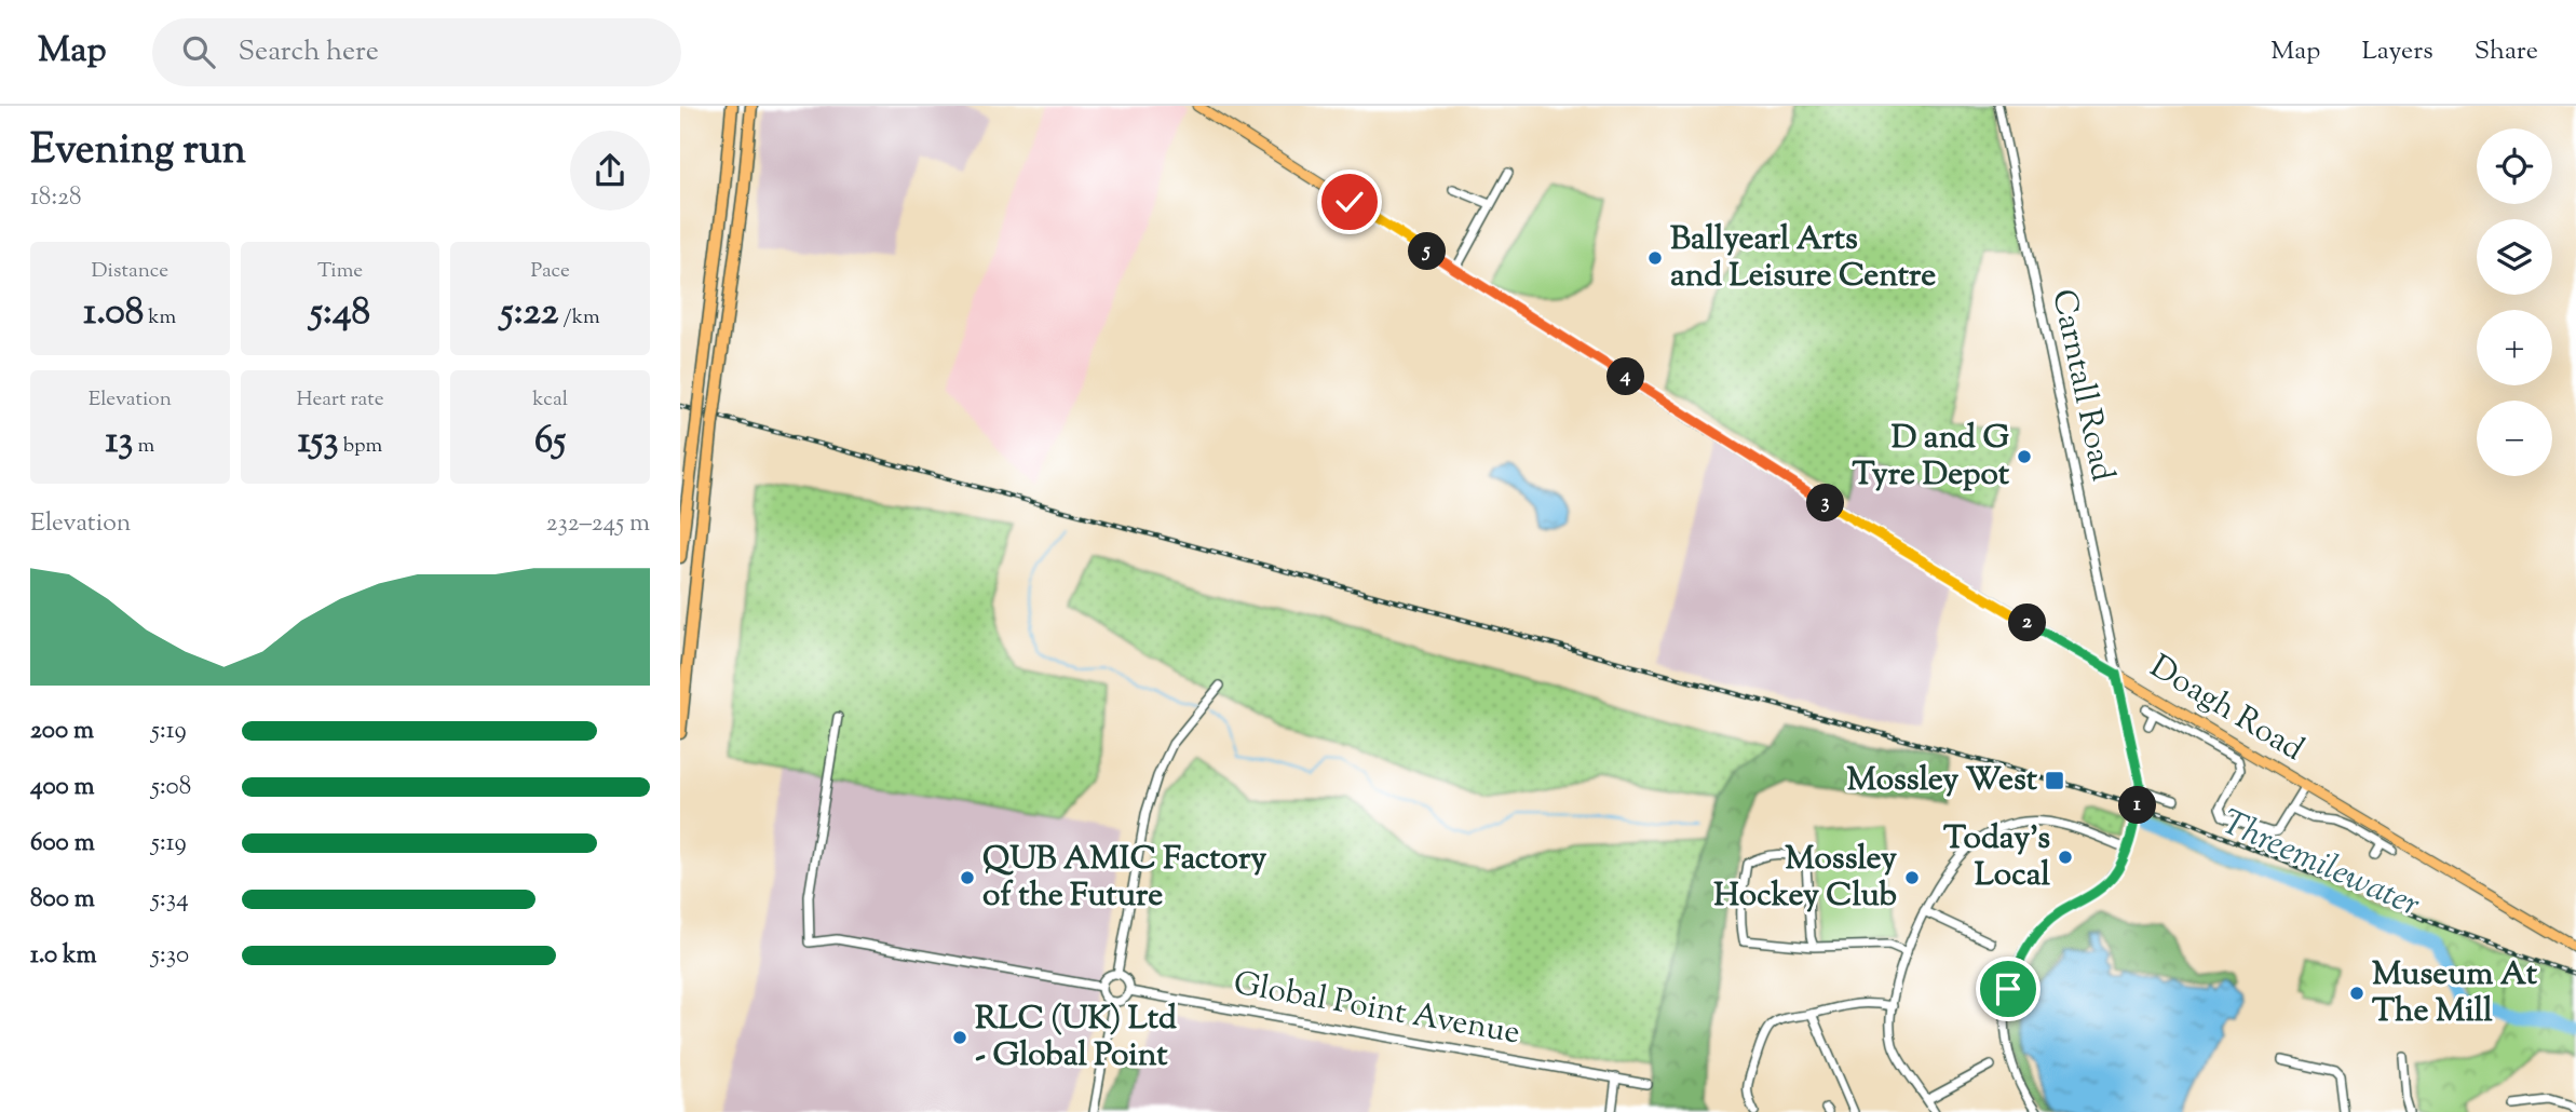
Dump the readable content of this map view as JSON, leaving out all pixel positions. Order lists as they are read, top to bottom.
{
  "streets": {
    "main road": ["Doagh Road"],
    "street": ["Carntall Road", "Global Point Avenue"]
  },
  "crossings": [
    ["Carntall Road", "Doagh Road"]
  ],
  "water": ["Threemilewater"],
  "places": {
    "other": [
      "Ballyearl Arts and Leisure Centre",
      "D and G Tyre Depot",
      "Today's Local",
      "QUB AMIC Factory of the Future",
      "Mossley Hockey Club",
      "Museum At The Mill",
      "RLC (UK) Ltd - Global Point"
    ],
    "transit": ["Mossley West"]
  },
  "page": {
    "header": "Map",
    "search": "Search here",
    "nav": ["Map", "Layers", "Share"],
    "heading": ["Evening run", "18:28"],
    "map_buttons": ["+", "−"],
    "pins": [
      "5",
      "4",
      "3",
      "2",
      "1"
    ],
    "stats": [
      ["Distance", "1.08 km"],
      ["Time", "5:48"],
      ["Pace", "5:22 /km"],
      ["Elevation", "13 m"],
      ["Heart rate", "153 bpm"],
      ["kcal", "65"]
    ],
    "chart": ["Elevation", "232–245 m"],
    "list": [
      {
        "name": "200 m",
        "note": "5:19"
      },
      {
        "name": "400 m",
        "note": "5:08"
      },
      {
        "name": "600 m",
        "note": "5:19"
      },
      {
        "name": "800 m",
        "note": "5:34"
      },
      {
        "name": "1.0 km",
        "note": "5:30"
      }
    ]
  }
}
